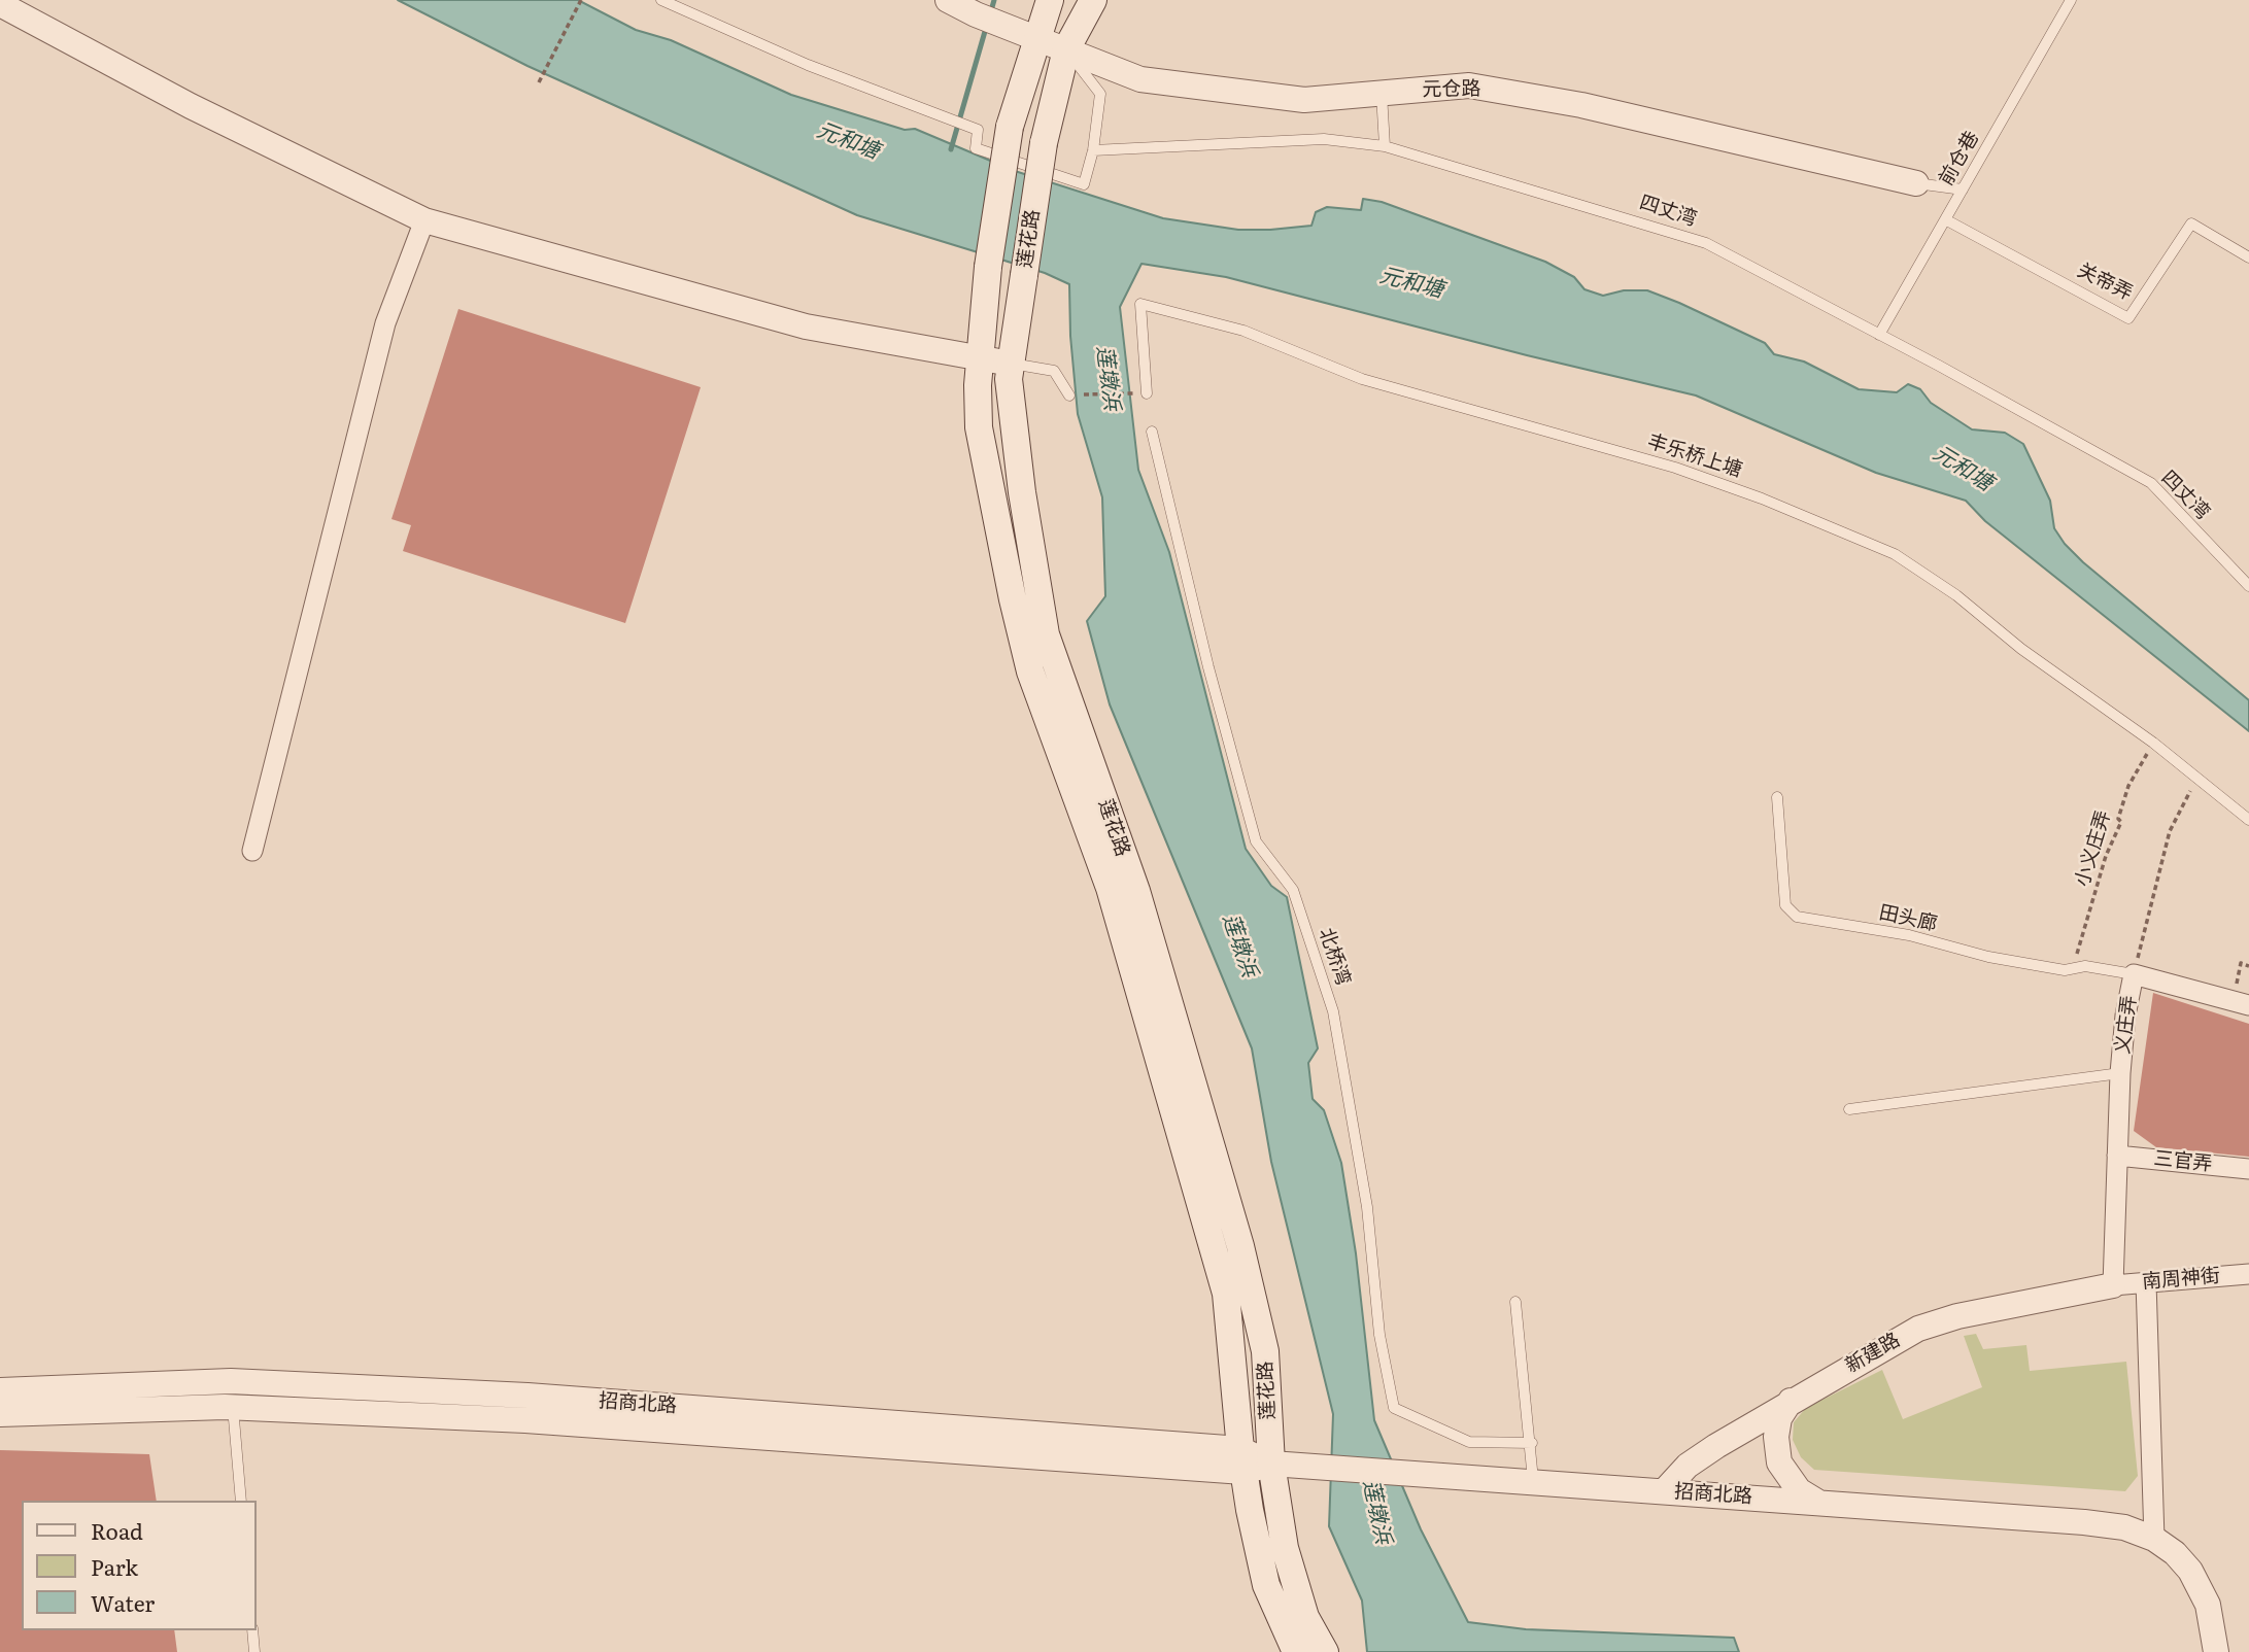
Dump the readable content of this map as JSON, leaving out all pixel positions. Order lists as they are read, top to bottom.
{
  "streets": {
    "main road": ["莲花路"],
    "street": [
      "元仓路",
      "义庄弄",
      "三官弄",
      "南周神街",
      "新建路",
      "招商北路"
    ],
    "lane": [
      "前仓巷",
      "四丈湾",
      "关帝弄",
      "丰乐桥上塘",
      "田头廊",
      "北桥湾"
    ],
    "path": ["小义庄弄"]
  },
  "crossings": [
    ["元仓路", "前仓巷"],
    ["元仓路", "莲花路"],
    ["前仓巷", "四丈湾"],
    ["前仓巷", "关帝弄"],
    ["莲花路", "招商北路"],
    ["丰乐桥上塘", "小义庄弄"],
    ["丰乐桥上塘", "义庄弄"],
    ["小义庄弄", "田头廊"],
    ["田头廊", "义庄弄"],
    ["义庄弄", "三官弄"],
    ["义庄弄", "南周神街"],
    ["义庄弄", "新建路"],
    ["南周神街", "新建路"],
    ["新建路", "招商北路"]
  ],
  "water": ["元和塘", "莲墩浜"],
  "legend": ["Road", "Park", "Water"]
}
